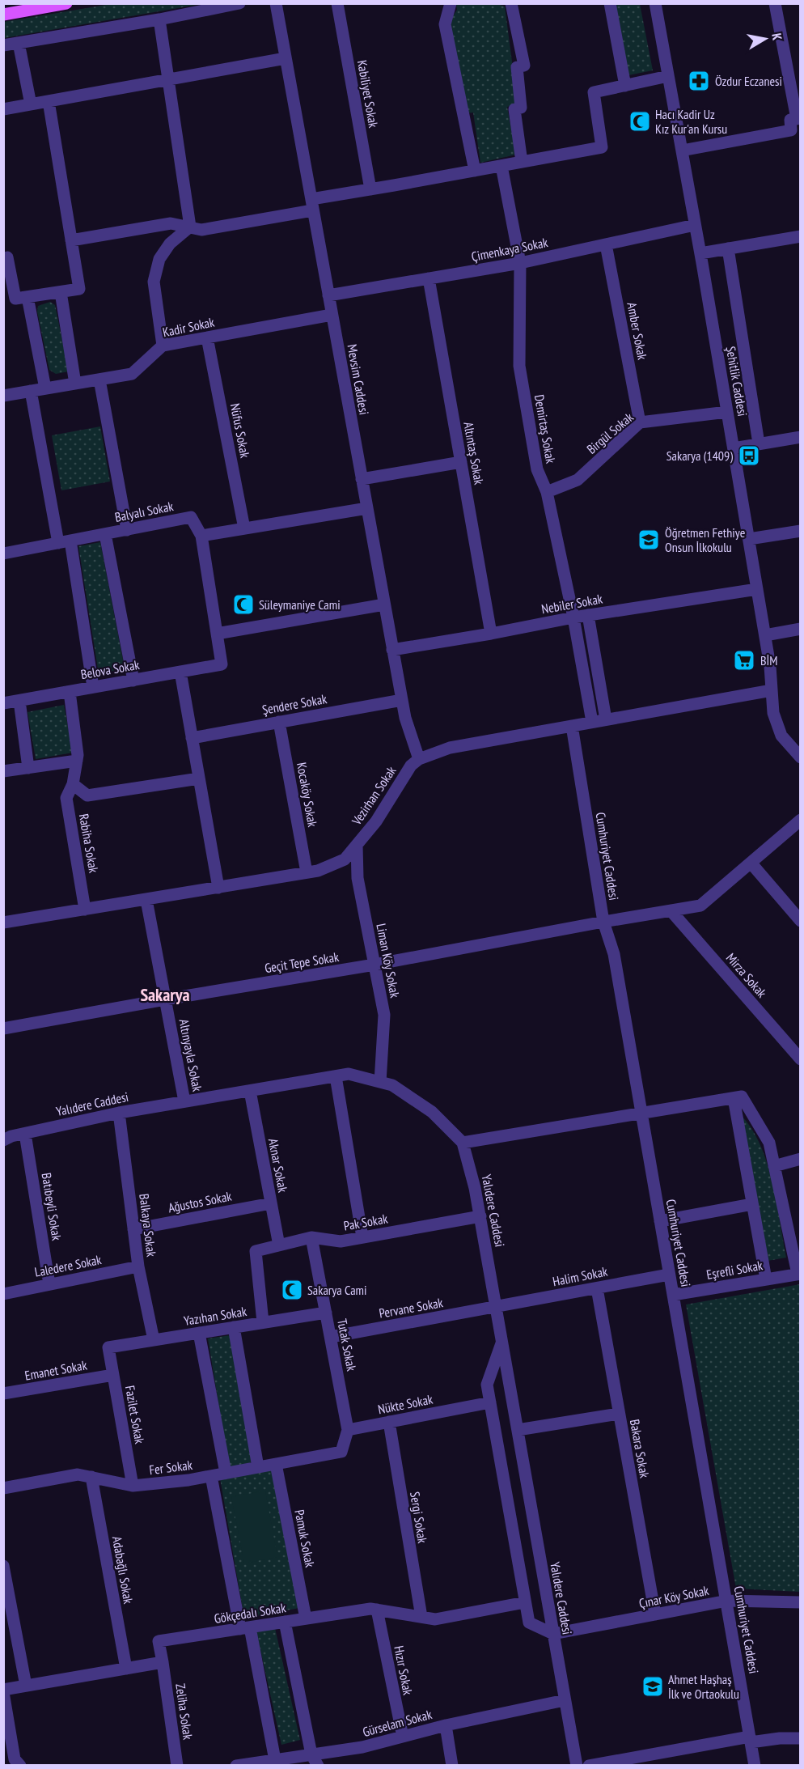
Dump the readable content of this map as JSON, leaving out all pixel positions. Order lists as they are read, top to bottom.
{
  "streets": {
    "street": [
      "Kabiliyet Sokak",
      "Çimenkaya Sokak",
      "Kadir Sokak",
      "Amber Sokak",
      "Mevsim Caddesi",
      "Şehitlik Caddesi",
      "Demirtaş Sokak",
      "Nüfus Sokak",
      "Birgül Sokak",
      "Altıntaş Sokak",
      "Balyalı Sokak",
      "Nebiler Sokak",
      "Belova Sokak",
      "Şendere Sokak",
      "Kocaköy Sokak",
      "Vezirhan Sokak",
      "Rabiha Sokak",
      "Cumhuriyet Caddesi",
      "Liman Köy Sokak",
      "Geçit Tepe Sokak",
      "Mirza Sokak",
      "Altınyayla Sokak",
      "Yalıdere Caddesi",
      "Aknar Sokak",
      "Ağustos Sokak",
      "Batıbeyli Sokak",
      "Pak Sokak",
      "Balkaya Sokak",
      "Laledere Sokak",
      "Eşrefli Sokak",
      "Halim Sokak",
      "Pervane Sokak",
      "Yazıhan Sokak",
      "Tutak Sokak",
      "Emanet Sokak",
      "Nükte Sokak",
      "Fazilet Sokak",
      "Bakara Sokak",
      "Fer Sokak",
      "Sergi Sokak",
      "Pamuk Sokak",
      "Adabağlı Sokak",
      "Çınar Köy Sokak",
      "Gökçedalı Sokak",
      "Hızır Sokak",
      "Zeliha Sokak",
      "Gürselam Sokak"
    ]
  },
  "crossings": [
    ["Çimenkaya Sokak", "Amber Sokak"],
    ["Çimenkaya Sokak", "Mevsim Caddesi"],
    ["Çimenkaya Sokak", "Şehitlik Caddesi"],
    ["Çimenkaya Sokak", "Demirtaş Sokak"],
    ["Çimenkaya Sokak", "Altıntaş Sokak"],
    ["Kadir Sokak", "Mevsim Caddesi"],
    ["Kadir Sokak", "Nüfus Sokak"],
    ["Amber Sokak", "Birgül Sokak"],
    ["Mevsim Caddesi", "Nebiler Sokak"],
    ["Mevsim Caddesi", "Şendere Sokak"],
    ["Mevsim Caddesi", "Vezirhan Sokak"],
    ["Şehitlik Caddesi", "Birgül Sokak"],
    ["Şehitlik Caddesi", "Nebiler Sokak"],
    ["Şehitlik Caddesi", "Vezirhan Sokak"],
    ["Demirtaş Sokak", "Birgül Sokak"],
    ["Demirtaş Sokak", "Nebiler Sokak"],
    ["Demirtaş Sokak", "Vezirhan Sokak"],
    ["Altıntaş Sokak", "Nebiler Sokak"],
    ["Belova Sokak", "Rabiha Sokak"],
    ["Şendere Sokak", "Kocaköy Sokak"],
    ["Kocaköy Sokak", "Vezirhan Sokak"],
    ["Vezirhan Sokak", "Rabiha Sokak"],
    ["Vezirhan Sokak", "Cumhuriyet Caddesi"],
    ["Vezirhan Sokak", "Liman Köy Sokak"],
    ["Vezirhan Sokak", "Altınyayla Sokak"],
    ["Cumhuriyet Caddesi", "Geçit Tepe Sokak"],
    ["Cumhuriyet Caddesi", "Eşrefli Sokak"],
    ["Cumhuriyet Caddesi", "Halim Sokak"],
    ["Cumhuriyet Caddesi", "Çınar Köy Sokak"],
    ["Liman Köy Sokak", "Geçit Tepe Sokak"],
    ["Liman Köy Sokak", "Yalıdere Caddesi"],
    ["Geçit Tepe Sokak", "Mirza Sokak"],
    ["Geçit Tepe Sokak", "Altınyayla Sokak"],
    ["Altınyayla Sokak", "Yalıdere Caddesi"],
    ["Yalıdere Caddesi", "Aknar Sokak"],
    ["Yalıdere Caddesi", "Batıbeyli Sokak"],
    ["Yalıdere Caddesi", "Pak Sokak"],
    ["Yalıdere Caddesi", "Balkaya Sokak"],
    ["Yalıdere Caddesi", "Halim Sokak"],
    ["Yalıdere Caddesi", "Pervane Sokak"],
    ["Yalıdere Caddesi", "Çınar Köy Sokak"],
    ["Yalıdere Caddesi", "Gürselam Sokak"],
    ["Aknar Sokak", "Ağustos Sokak"],
    ["Aknar Sokak", "Pak Sokak"],
    ["Ağustos Sokak", "Balkaya Sokak"],
    ["Batıbeyli Sokak", "Laledere Sokak"],
    ["Pak Sokak", "Yazıhan Sokak"],
    ["Pak Sokak", "Tutak Sokak"],
    ["Balkaya Sokak", "Laledere Sokak"],
    ["Balkaya Sokak", "Yazıhan Sokak"],
    ["Halim Sokak", "Pervane Sokak"],
    ["Halim Sokak", "Bakara Sokak"],
    ["Pervane Sokak", "Tutak Sokak"],
    ["Yazıhan Sokak", "Tutak Sokak"],
    ["Yazıhan Sokak", "Fazilet Sokak"],
    ["Tutak Sokak", "Nükte Sokak"],
    ["Tutak Sokak", "Fer Sokak"],
    ["Emanet Sokak", "Fazilet Sokak"],
    ["Nükte Sokak", "Fer Sokak"],
    ["Nükte Sokak", "Sergi Sokak"],
    ["Fazilet Sokak", "Fer Sokak"],
    ["Bakara Sokak", "Çınar Köy Sokak"],
    ["Fer Sokak", "Pamuk Sokak"],
    ["Fer Sokak", "Adabağlı Sokak"],
    ["Sergi Sokak", "Gökçedalı Sokak"],
    ["Pamuk Sokak", "Gökçedalı Sokak"],
    ["Gökçedalı Sokak", "Hızır Sokak"],
    ["Gökçedalı Sokak", "Zeliha Sokak"],
    ["Hızır Sokak", "Gürselam Sokak"]
  ],
  "districts": ["Sakarya"],
  "places": {
    "pharmacy": ["Özdur Eczanesi"],
    "mosque": ["Hacı Kadir Uz Kız Kur'an Kursu", "Süleymaniye Cami", "Sakarya Cami"],
    "bus stop": ["Sakarya (1409)"],
    "school or university": ["Öğretmen Fethiye Onsun İlkokulu", "Ahmet Haşhaş İlk ve Ortaokulu"],
    "supermarket": ["BİM"]
  },
  "north": "right"
}
